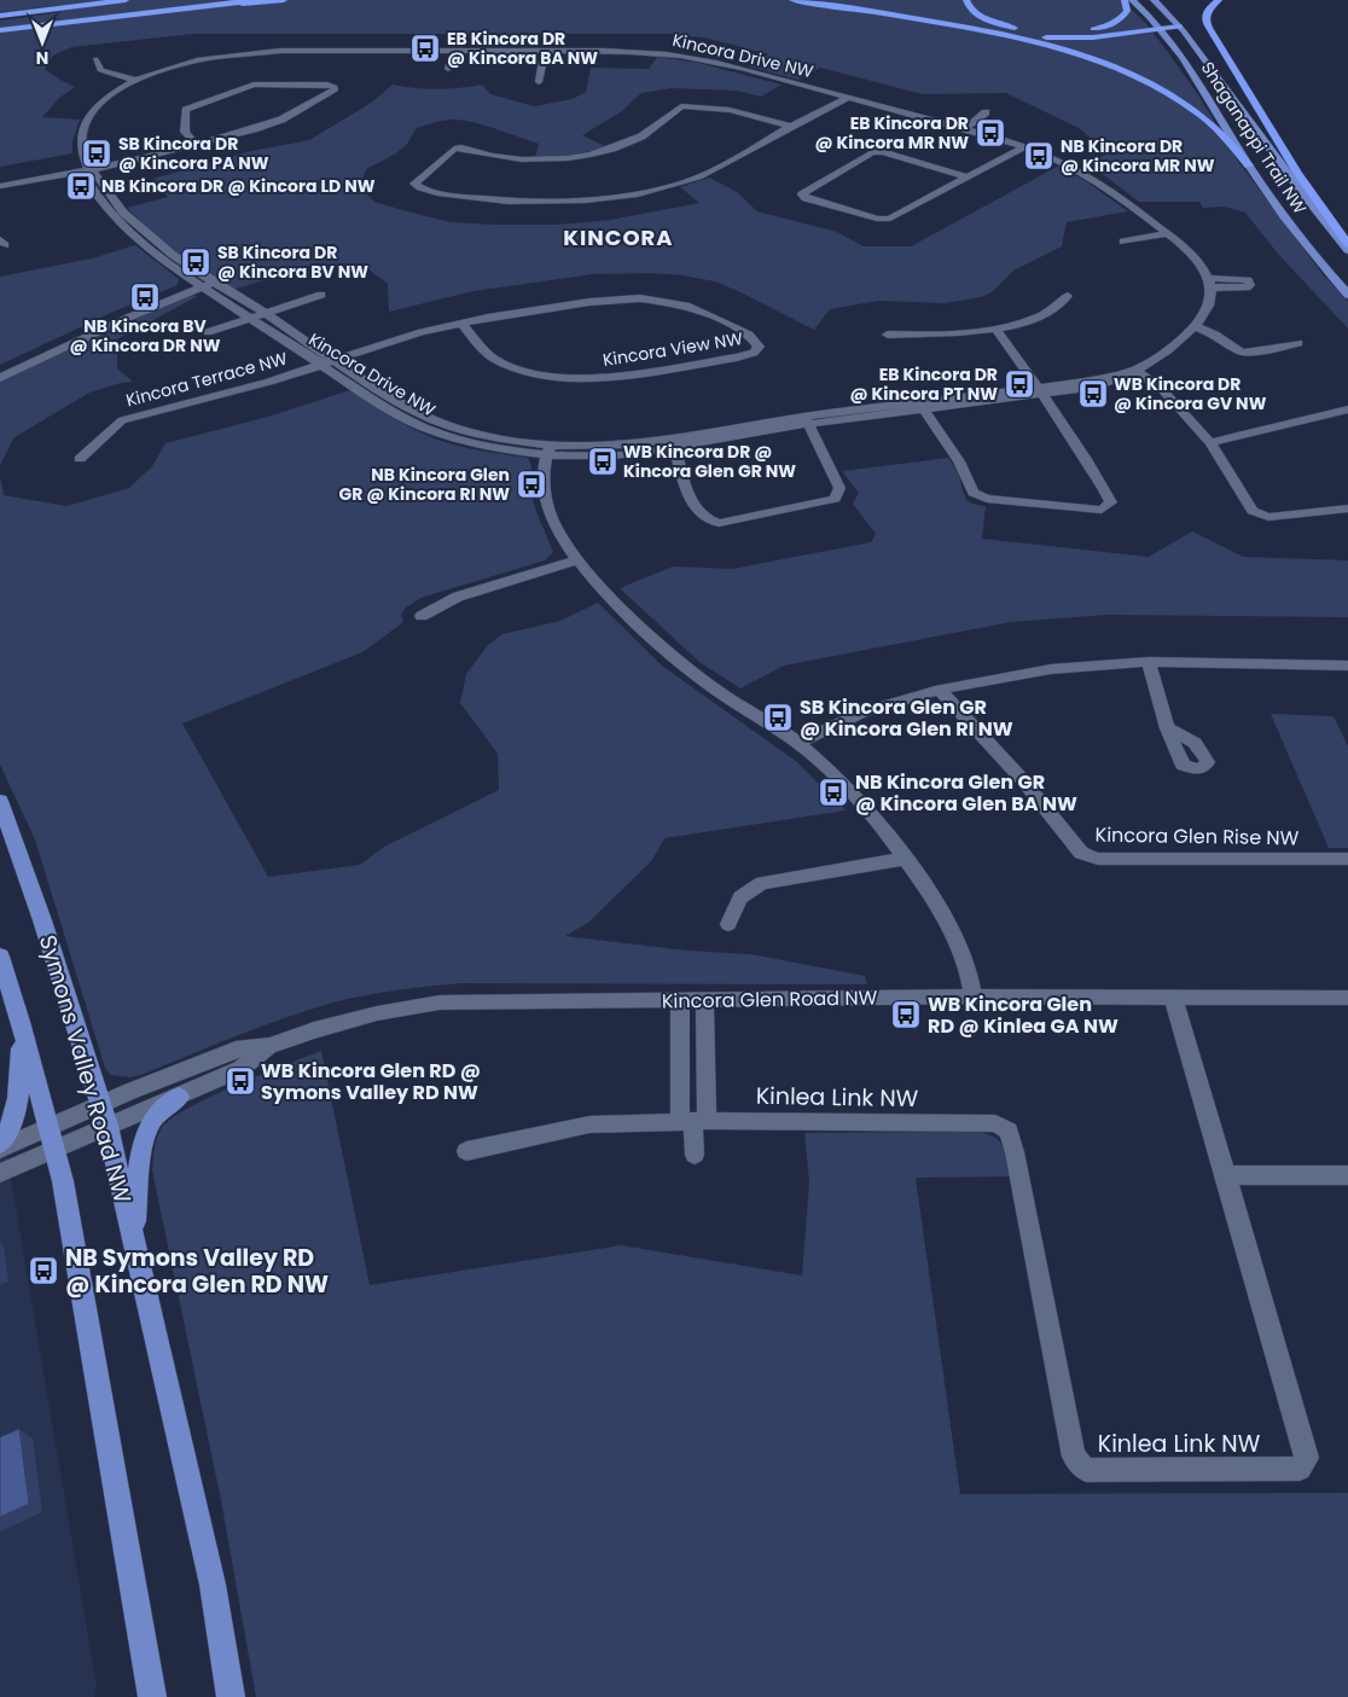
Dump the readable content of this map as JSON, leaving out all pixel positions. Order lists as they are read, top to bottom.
{
  "streets": {
    "main road": ["Shaganappi Trail NW", "Symons Valley Road NW"],
    "street": [
      "Kincora Drive NW",
      "Kincora View NW",
      "Kincora Terrace NW",
      "Kincora Glen Rise NW",
      "Kincora Glen Road NW",
      "Kinlea Link NW"
    ]
  },
  "crossings": [
    ["Kincora Drive NW", "Kincora View NW"],
    ["Kincora Drive NW", "Kincora Terrace NW"],
    ["Kincora View NW", "Kincora Terrace NW"],
    ["Kincora Glen Road NW", "Symons Valley Road NW"],
    ["Kincora Glen Road NW", "Kinlea Link NW"]
  ],
  "districts": ["KINCORA"],
  "places": {
    "bus stop": [
      "EB Kincora DR @ Kincora BA NW",
      "EB Kincora DR @ Kincora MR NW",
      "SB Kincora DR @ Kincora PA NW",
      "NB Kincora DR @ Kincora MR NW",
      "NB Kincora DR @ Kincora LD NW",
      "SB Kincora DR @ Kincora BV NW",
      "NB Kincora BV @ Kincora DR NW",
      "EB Kincora DR @ Kincora PT NW",
      "WB Kincora DR @ Kincora GV NW",
      "WB Kincora DR @ Kincora Glen GR NW",
      "NB Kincora Glen GR @ Kincora RI NW",
      "SB Kincora Glen GR @ Kincora Glen RI NW",
      "NB Kincora Glen GR @ Kincora Glen BA NW",
      "WB Kincora Glen RD @ Kinlea GA NW",
      "WB Kincora Glen RD @ Symons Valley RD NW",
      "NB Symons Valley RD @ Kincora Glen RD NW"
    ]
  },
  "north": "bottom"
}
